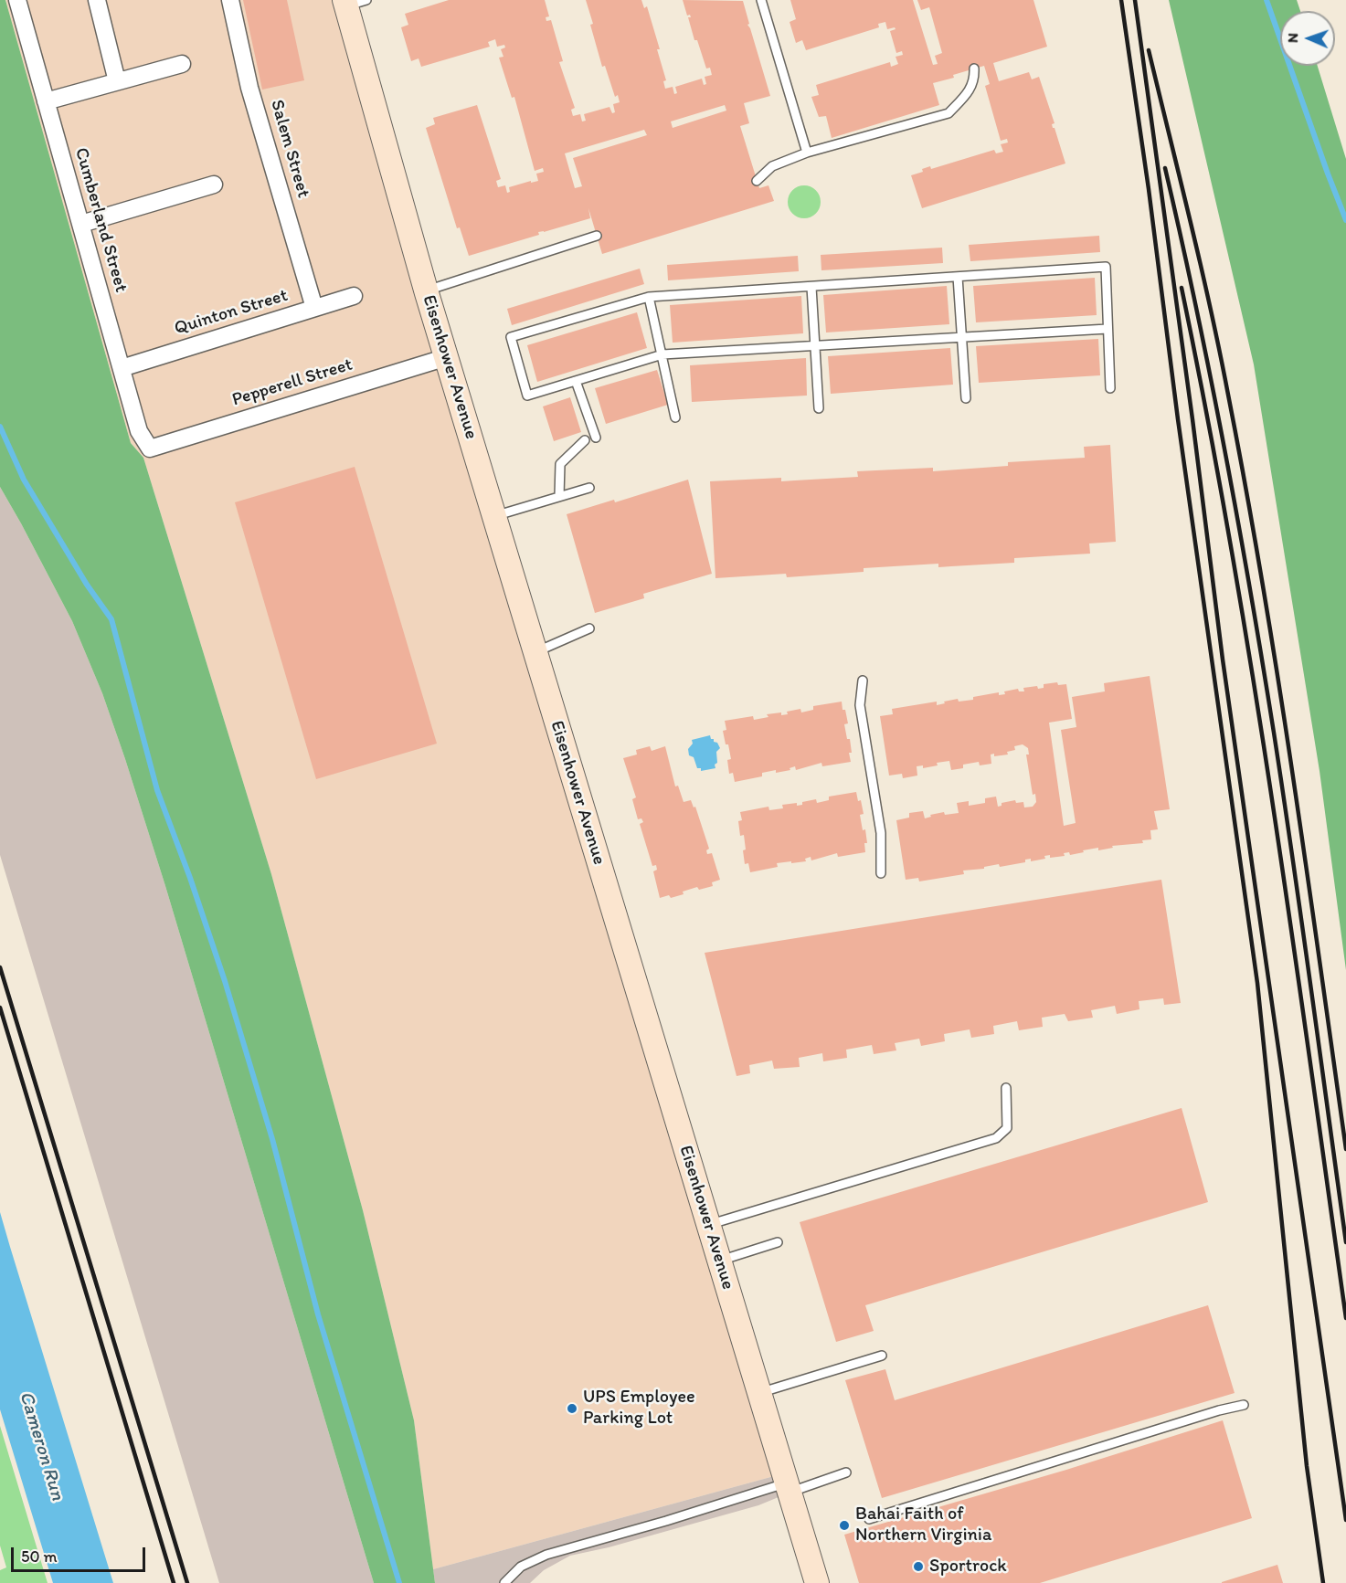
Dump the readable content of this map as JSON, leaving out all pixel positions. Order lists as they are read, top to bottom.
{
  "streets": {
    "main road": ["Eisenhower Avenue"],
    "street": [
      "Salem Street",
      "Cumberland Street",
      "Quinton Street",
      "Pepperell Street"
    ]
  },
  "crossings": [
    ["Salem Street", "Quinton Street"],
    ["Cumberland Street", "Quinton Street"],
    ["Cumberland Street", "Pepperell Street"],
    ["Eisenhower Avenue", "Pepperell Street"]
  ],
  "water": ["Cameron Run"],
  "places": ["UPS Employee Parking Lot", "Bahai Faith of Northern Virginia", "Sportrock"],
  "scale_bar": "50 m",
  "north": "left"
}
